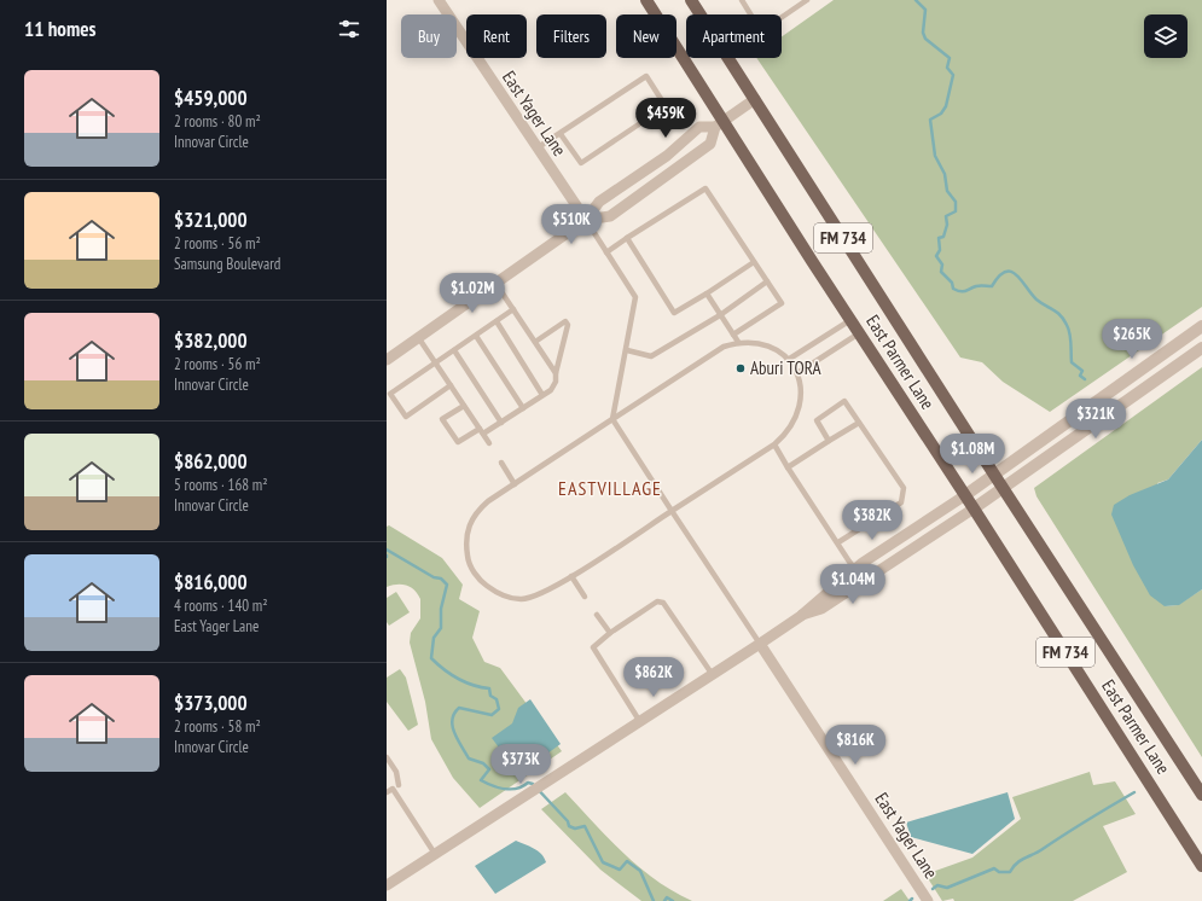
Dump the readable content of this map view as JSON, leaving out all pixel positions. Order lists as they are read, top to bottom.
{
  "streets": {
    "main road": ["FM 734", "East Parmer Lane"],
    "street": ["East Yager Lane"]
  },
  "districts": ["EASTVILLAGE"],
  "places": ["Aburi TORA"],
  "page": {
    "heading": "11 homes",
    "chip": [
      "Buy",
      "Rent",
      "Filters",
      "New",
      "Apartment"
    ],
    "list": [
      {
        "name": "$459,000",
        "note": "2 rooms · 80 m² · Innovar Circle"
      },
      {
        "name": "$321,000",
        "note": "2 rooms · 56 m² · Samsung Boulevard"
      },
      {
        "name": "$382,000",
        "note": "2 rooms · 56 m² · Innovar Circle"
      },
      {
        "name": "$862,000",
        "note": "5 rooms · 168 m² · Innovar Circle"
      },
      {
        "name": "$816,000",
        "note": "4 rooms · 140 m² · East Yager Lane"
      },
      {
        "name": "$373,000",
        "note": "2 rooms · 58 m² · Innovar Circle"
      }
    ],
    "price": [
      "$459K",
      "$510K",
      "$1.02M",
      "$265K",
      "$321K",
      "$1.08M",
      "$382K",
      "$1.04M",
      "$862K",
      "$816K",
      "$373K"
    ]
  }
}
